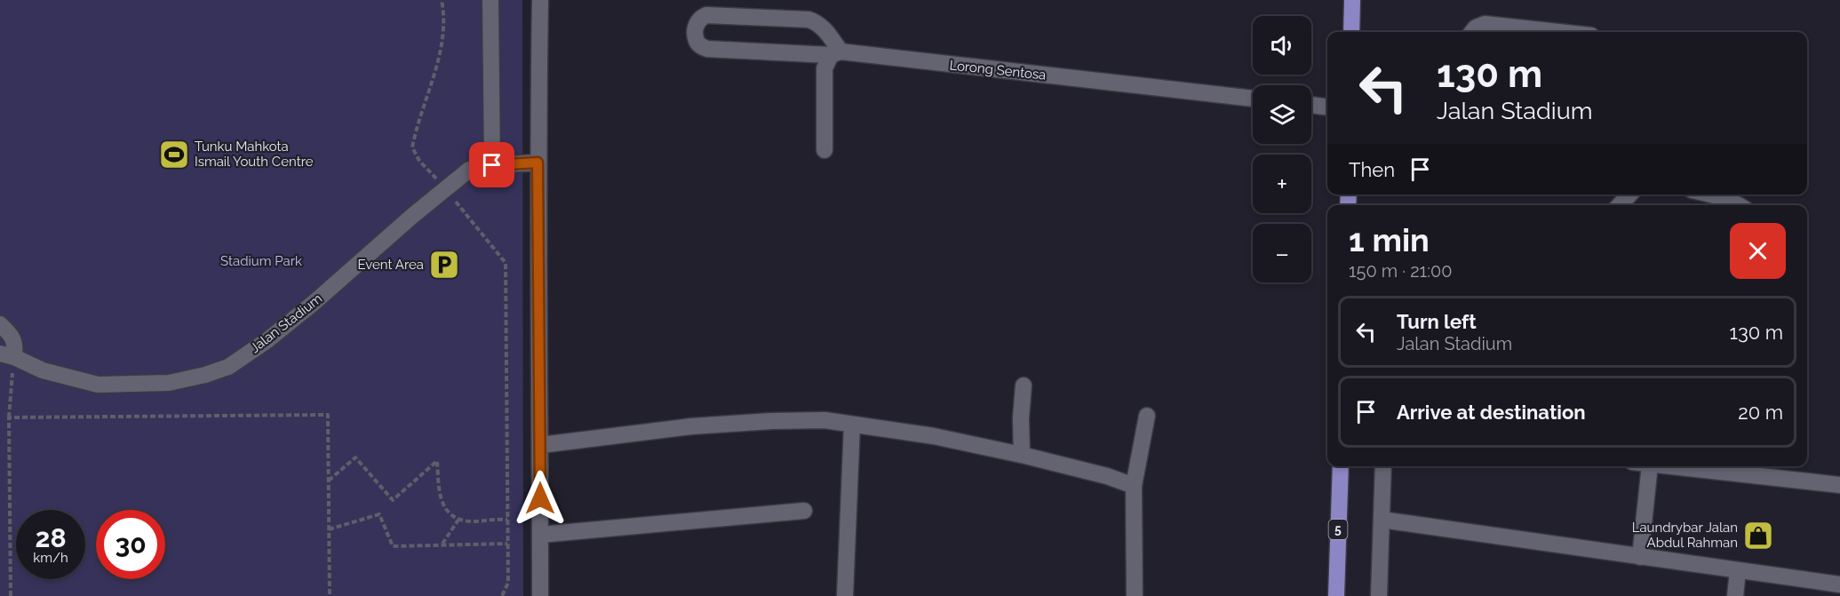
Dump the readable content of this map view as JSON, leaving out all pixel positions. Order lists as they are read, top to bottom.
{
  "streets": {
    "main road": ["5"],
    "street": ["Lorong Sentosa", "Jalan Stadium"]
  },
  "parks": ["Stadium Park"],
  "places": {
    "sports": ["Tunku Mahkota Ismail Youth Centre"],
    "parking": ["Event Area"],
    "shop": ["Laundrybar Jalan Abdul Rahman"]
  },
  "page": {
    "map_buttons": ["+", "−"],
    "turn": ["130 m", "Jalan Stadium"],
    "then": "Then",
    "heading": ["1 min", "150 m · 21:00"],
    "list": [
      {
        "name": "Turn left",
        "note": "Jalan Stadium",
        "value": "130 m"
      },
      {
        "name": "Arrive at destination",
        "value": "20 m"
      }
    ],
    "speed": "28 km/h",
    "limit": "30"
  }
}
